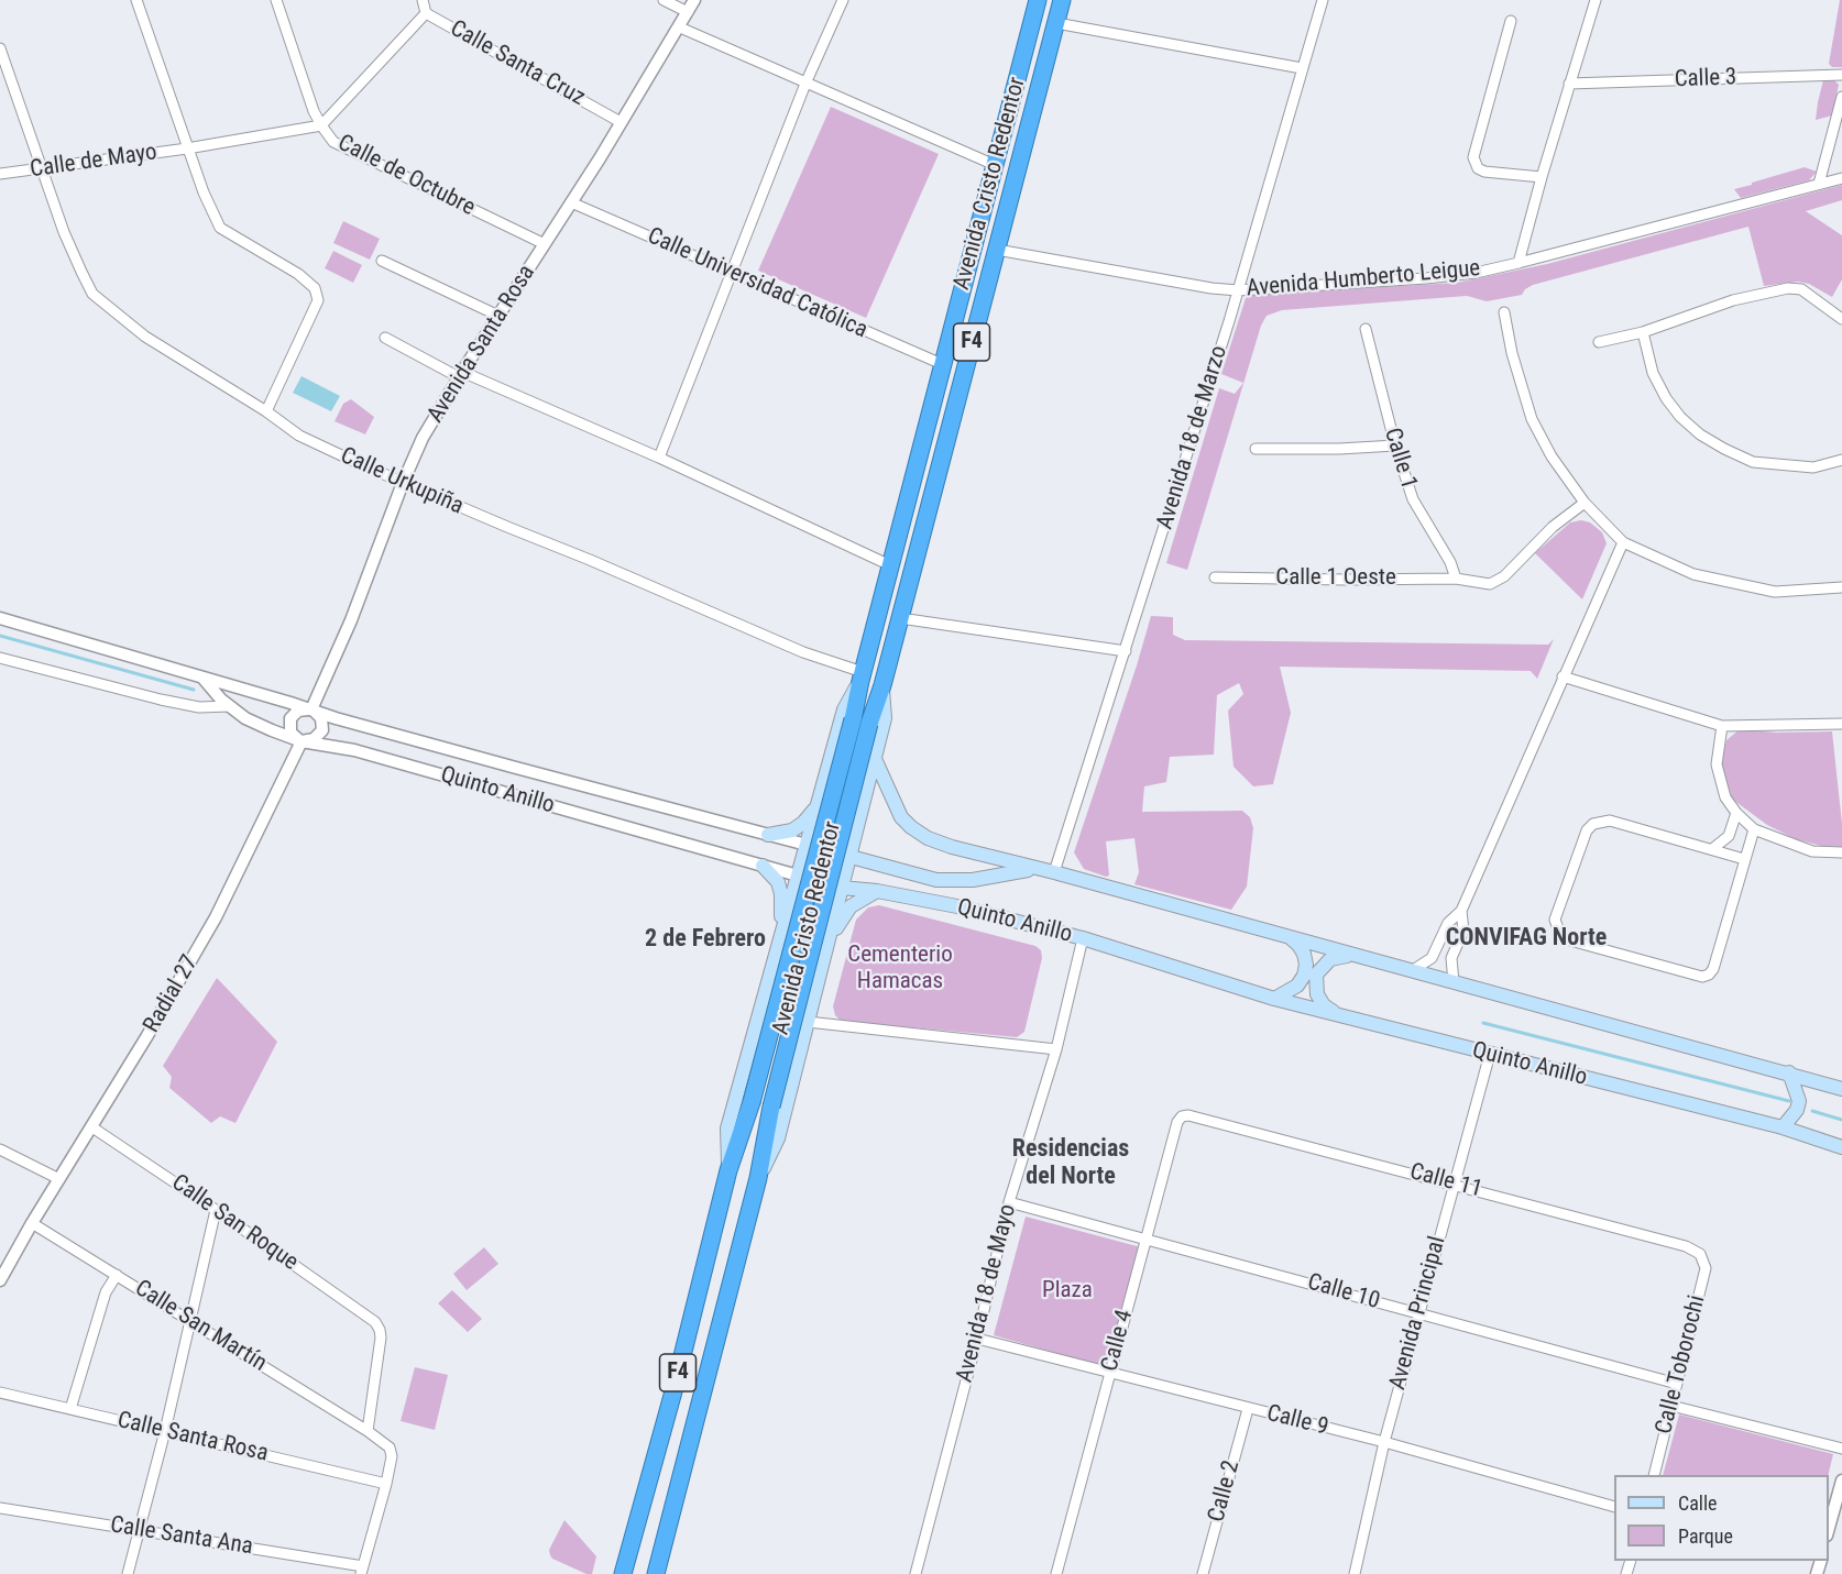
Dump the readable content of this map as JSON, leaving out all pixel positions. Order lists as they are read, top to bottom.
{
  "streets": {
    "highway": ["Avenida Cristo Redentor", "F4"],
    "main road": ["Quinto Anillo"],
    "street": [
      "Calle Santa Cruz",
      "Calle 3",
      "Calle de Mayo",
      "Calle de Octubre",
      "Avenida Humberto Leigue",
      "Calle Universidad Católica",
      "Avenida Santa Rosa",
      "Avenida 18 de Marzo",
      "Calle 1",
      "Calle Urkupiña",
      "Calle 1 Oeste",
      "Radial 27",
      "Calle 11",
      "Calle San Roque",
      "Calle 10",
      "Avenida 18 de Mayo",
      "Avenida Principal",
      "Calle San Martín",
      "Calle 4",
      "Calle Toborochi",
      "Calle 9",
      "Calle Santa Rosa",
      "Calle 2",
      "Calle Santa Ana"
    ]
  },
  "crossings": [
    ["Calle Santa Cruz", "Avenida Santa Rosa"],
    ["Calle de Mayo", "Calle de Octubre"],
    ["Calle de Mayo", "Calle Urkupiña"],
    ["Calle de Octubre", "Avenida Santa Rosa"],
    ["Avenida Cristo Redentor", "Avenida Humberto Leigue"],
    ["Avenida Cristo Redentor", "Calle Universidad Católica"],
    ["Avenida Cristo Redentor", "Calle Urkupiña"],
    ["Avenida Cristo Redentor", "Quinto Anillo"],
    ["Avenida Humberto Leigue", "Avenida 18 de Marzo"],
    ["Calle Universidad Católica", "Avenida Santa Rosa"],
    ["Avenida Santa Rosa", "Calle Urkupiña"],
    ["Avenida Santa Rosa", "Quinto Anillo"],
    ["Avenida Santa Rosa", "Radial 27"],
    ["Avenida 18 de Marzo", "Quinto Anillo"],
    ["Calle 1", "Calle 1 Oeste"],
    ["Quinto Anillo", "Radial 27"],
    ["Quinto Anillo", "Avenida 18 de Mayo"],
    ["Quinto Anillo", "Avenida Principal"],
    ["Radial 27", "Calle San Roque"],
    ["Radial 27", "Calle San Martín"],
    ["Calle 11", "Avenida Principal"],
    ["Calle 11", "Calle 4"],
    ["Calle 11", "Calle Toborochi"],
    ["Calle San Roque", "Calle San Martín"],
    ["Calle 10", "Avenida 18 de Mayo"],
    ["Calle 10", "Avenida Principal"],
    ["Calle 10", "Calle 4"],
    ["Calle 10", "Calle Toborochi"],
    ["Avenida 18 de Mayo", "Calle 9"],
    ["Avenida Principal", "Calle 9"],
    ["Calle San Martín", "Calle Santa Rosa"],
    ["Calle 4", "Calle 9"],
    ["Calle 9", "Calle 2"]
  ],
  "districts": ["CONVIFAG Norte", "2 de Febrero", "Residencias del Norte"],
  "parks": ["Cementerio Hamacas", "Plaza"],
  "legend": ["Calle", "Parque"]
}
